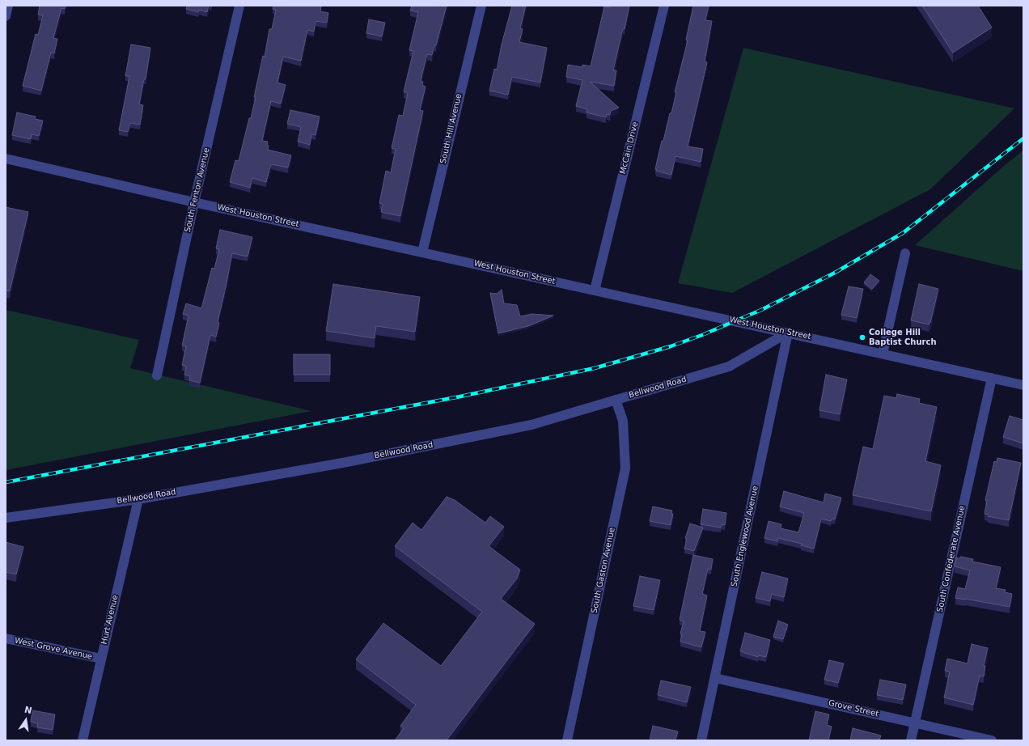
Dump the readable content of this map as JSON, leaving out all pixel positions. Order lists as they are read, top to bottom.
{
  "streets": {
    "street": [
      "South Hill Avenue",
      "McCain Drive",
      "South Fenton Avenue",
      "West Houston Street",
      "Bellwood Road",
      "South Englewood Avenue",
      "South Confederate Avenue",
      "South Gaston Avenue",
      "Hurt Avenue",
      "West Grove Avenue",
      "Grove Street"
    ]
  },
  "crossings": [
    ["South Hill Avenue", "West Houston Street"],
    ["McCain Drive", "West Houston Street"],
    ["South Fenton Avenue", "West Houston Street"],
    ["West Houston Street", "Bellwood Road"],
    ["West Houston Street", "South Englewood Avenue"],
    ["West Houston Street", "South Confederate Avenue"],
    ["Bellwood Road", "South Englewood Avenue"],
    ["Bellwood Road", "South Gaston Avenue"],
    ["Bellwood Road", "Hurt Avenue"],
    ["South Englewood Avenue", "Grove Street"],
    ["South Confederate Avenue", "Grove Street"],
    ["Hurt Avenue", "West Grove Avenue"]
  ],
  "places": ["College Hill Baptist Church"],
  "north": "top"
}
